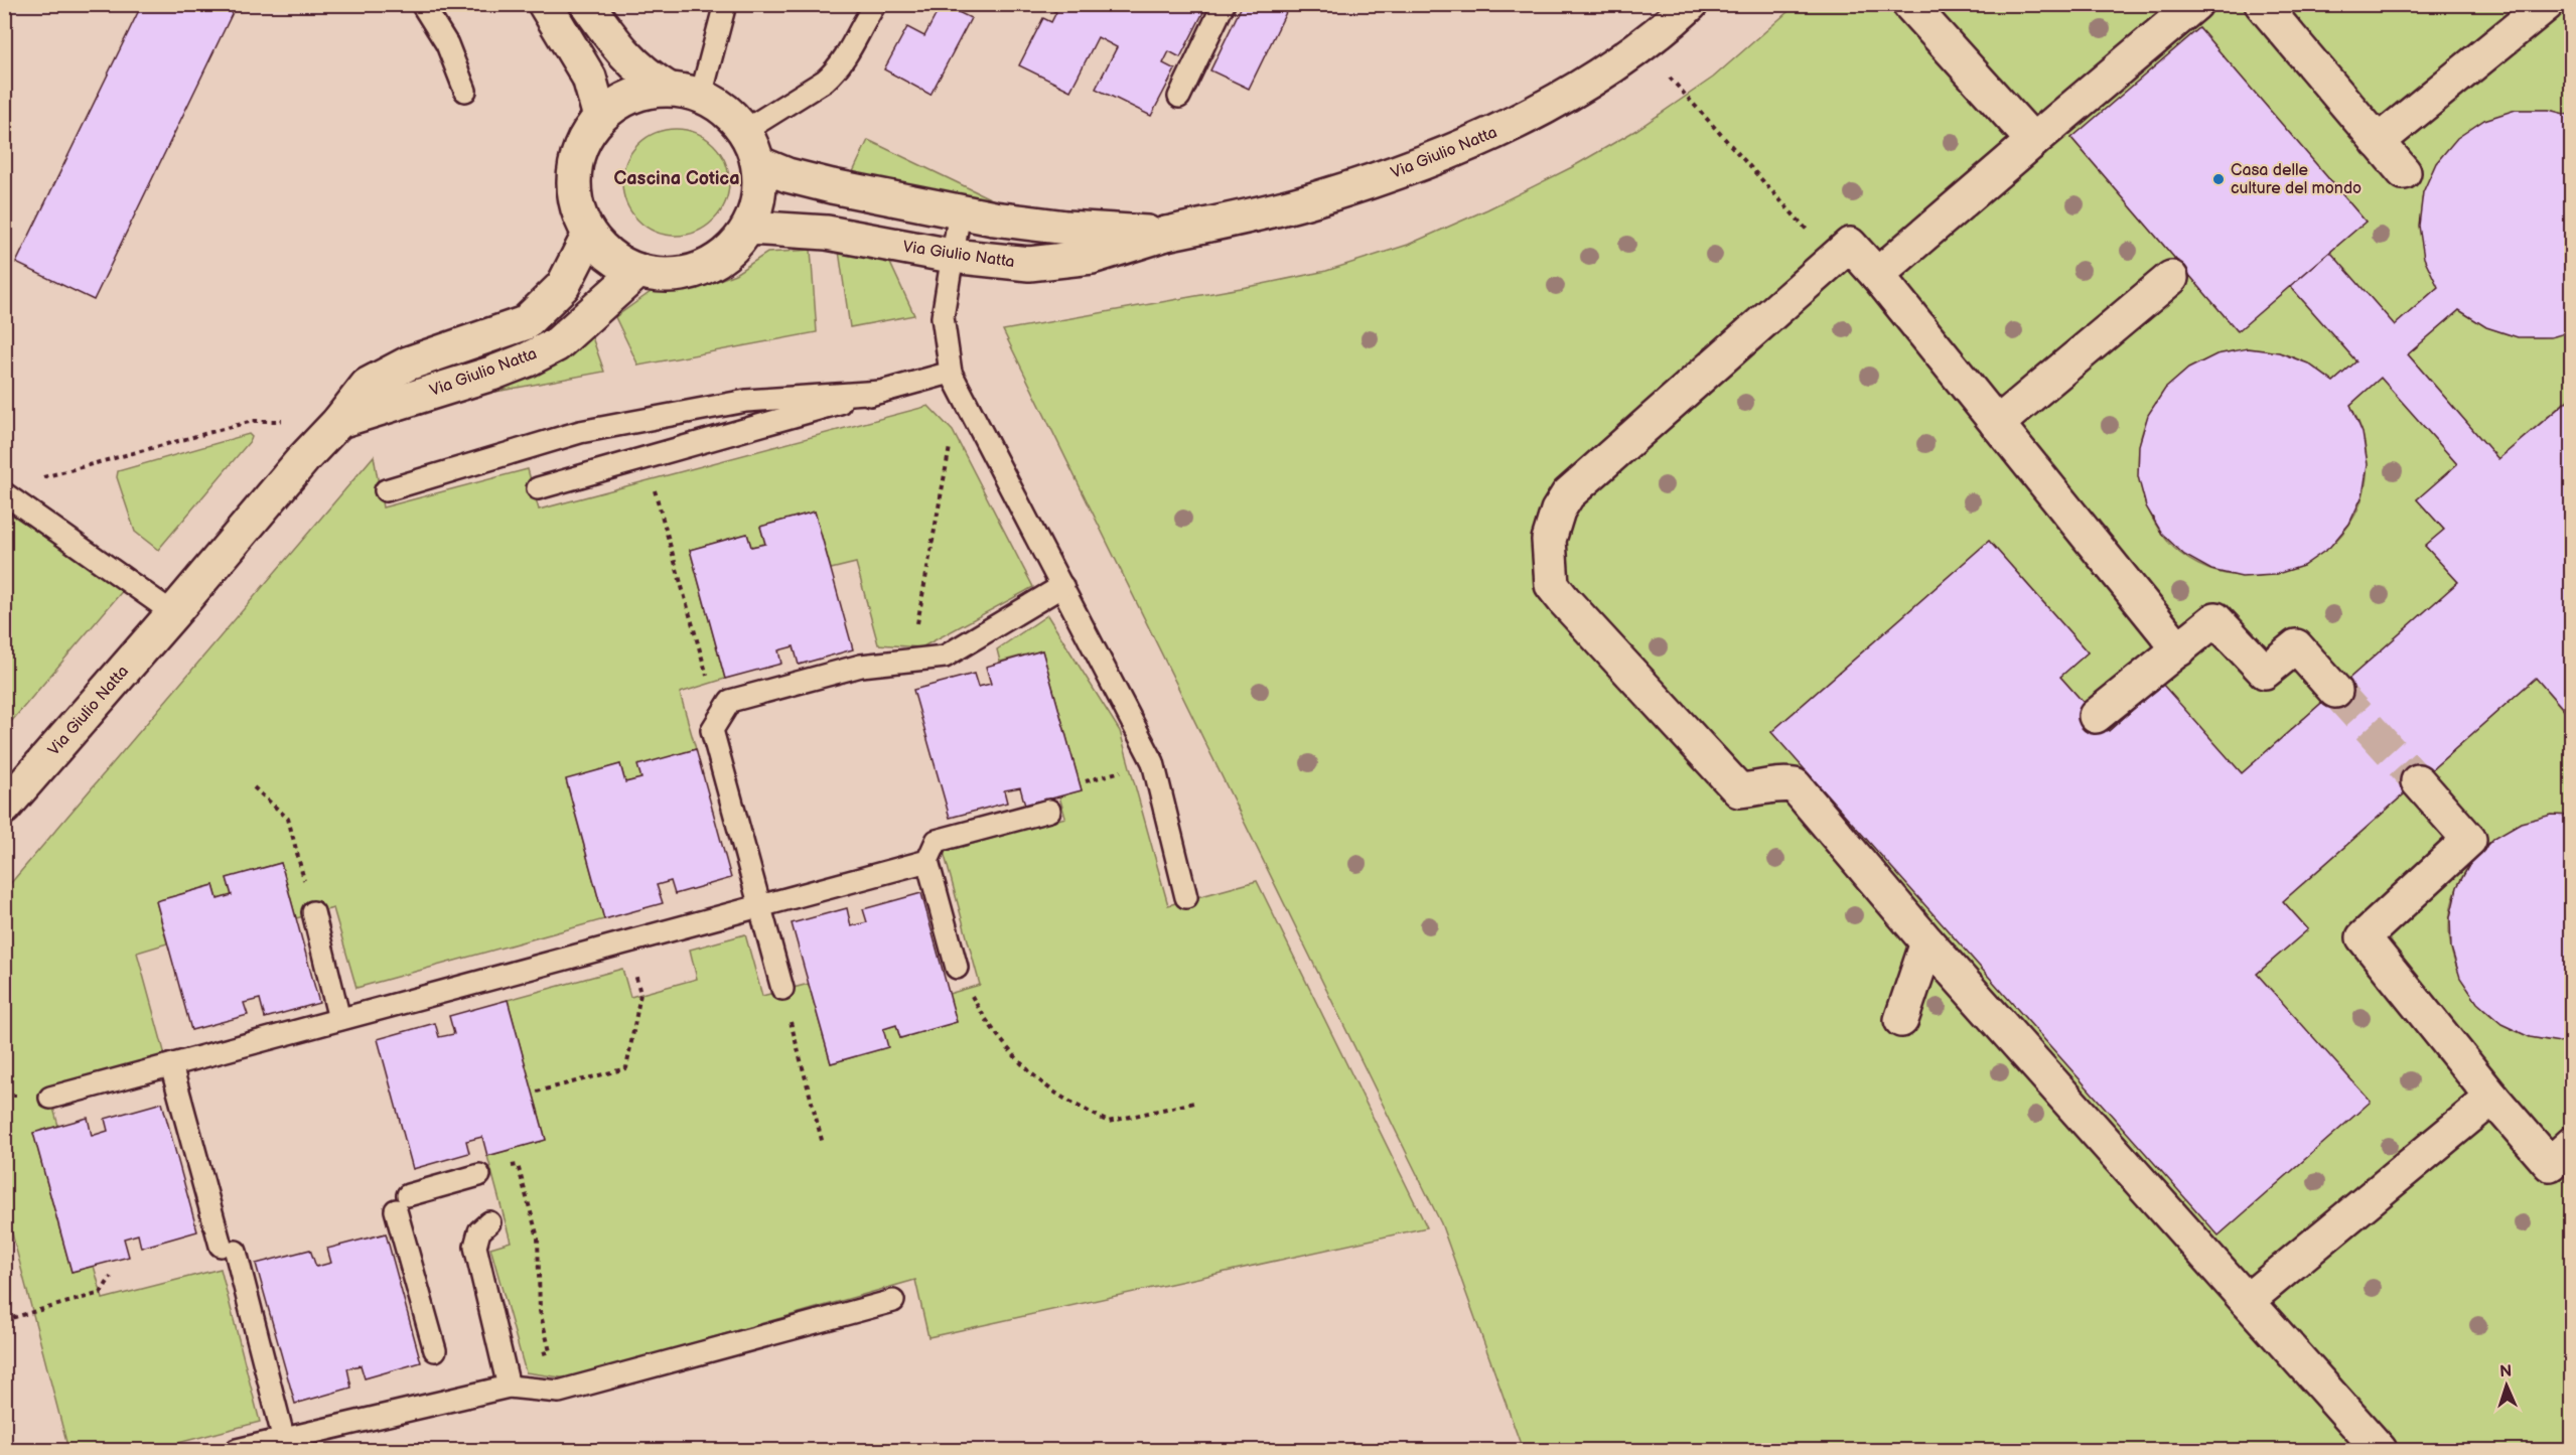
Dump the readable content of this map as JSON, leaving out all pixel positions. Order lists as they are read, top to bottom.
{
  "streets": {
    "street": ["Via Giulio Natta"]
  },
  "districts": ["Cascina Cotica"],
  "places": ["Casa delle culture del mondo"],
  "north": "top"
}
